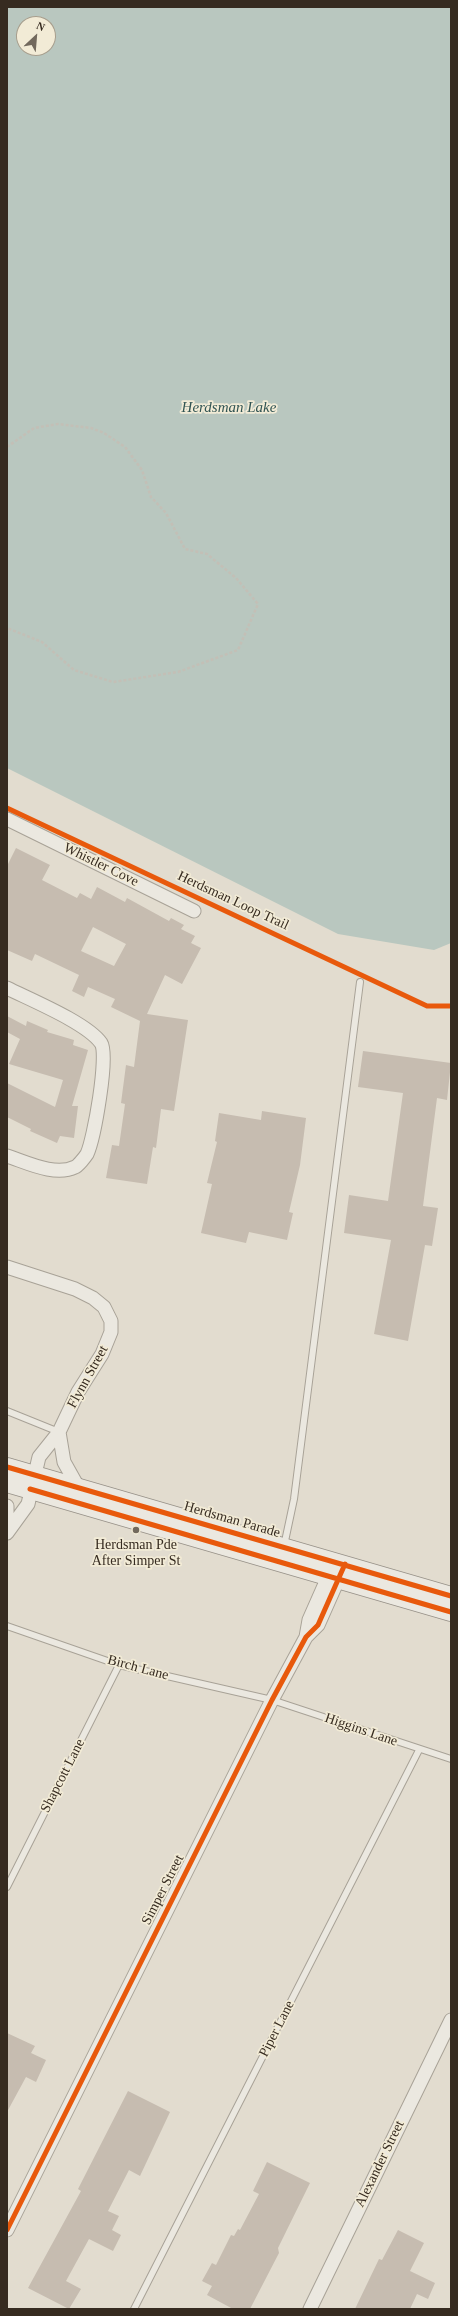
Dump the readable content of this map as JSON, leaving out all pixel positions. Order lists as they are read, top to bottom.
{
  "streets": {
    "main road": ["Herdsman Parade"],
    "street": [
      "Whistler Cove",
      "Flynn Street",
      "Simper Street",
      "Alexander Street"
    ],
    "lane": [
      "Birch Lane",
      "Higgins Lane",
      "Shapcott Lane",
      "Piper Lane"
    ],
    "cycle path": ["Herdsman Loop Trail"]
  },
  "crossings": [
    ["Flynn Street", "Herdsman Parade"],
    ["Herdsman Parade", "Simper Street"],
    ["Birch Lane", "Higgins Lane"],
    ["Birch Lane", "Shapcott Lane"],
    ["Birch Lane", "Simper Street"],
    ["Higgins Lane", "Simper Street"],
    ["Higgins Lane", "Piper Lane"]
  ],
  "water": ["Herdsman Lake"],
  "places": ["Herdsman Pde After Simper St"],
  "north": "top right"
}
